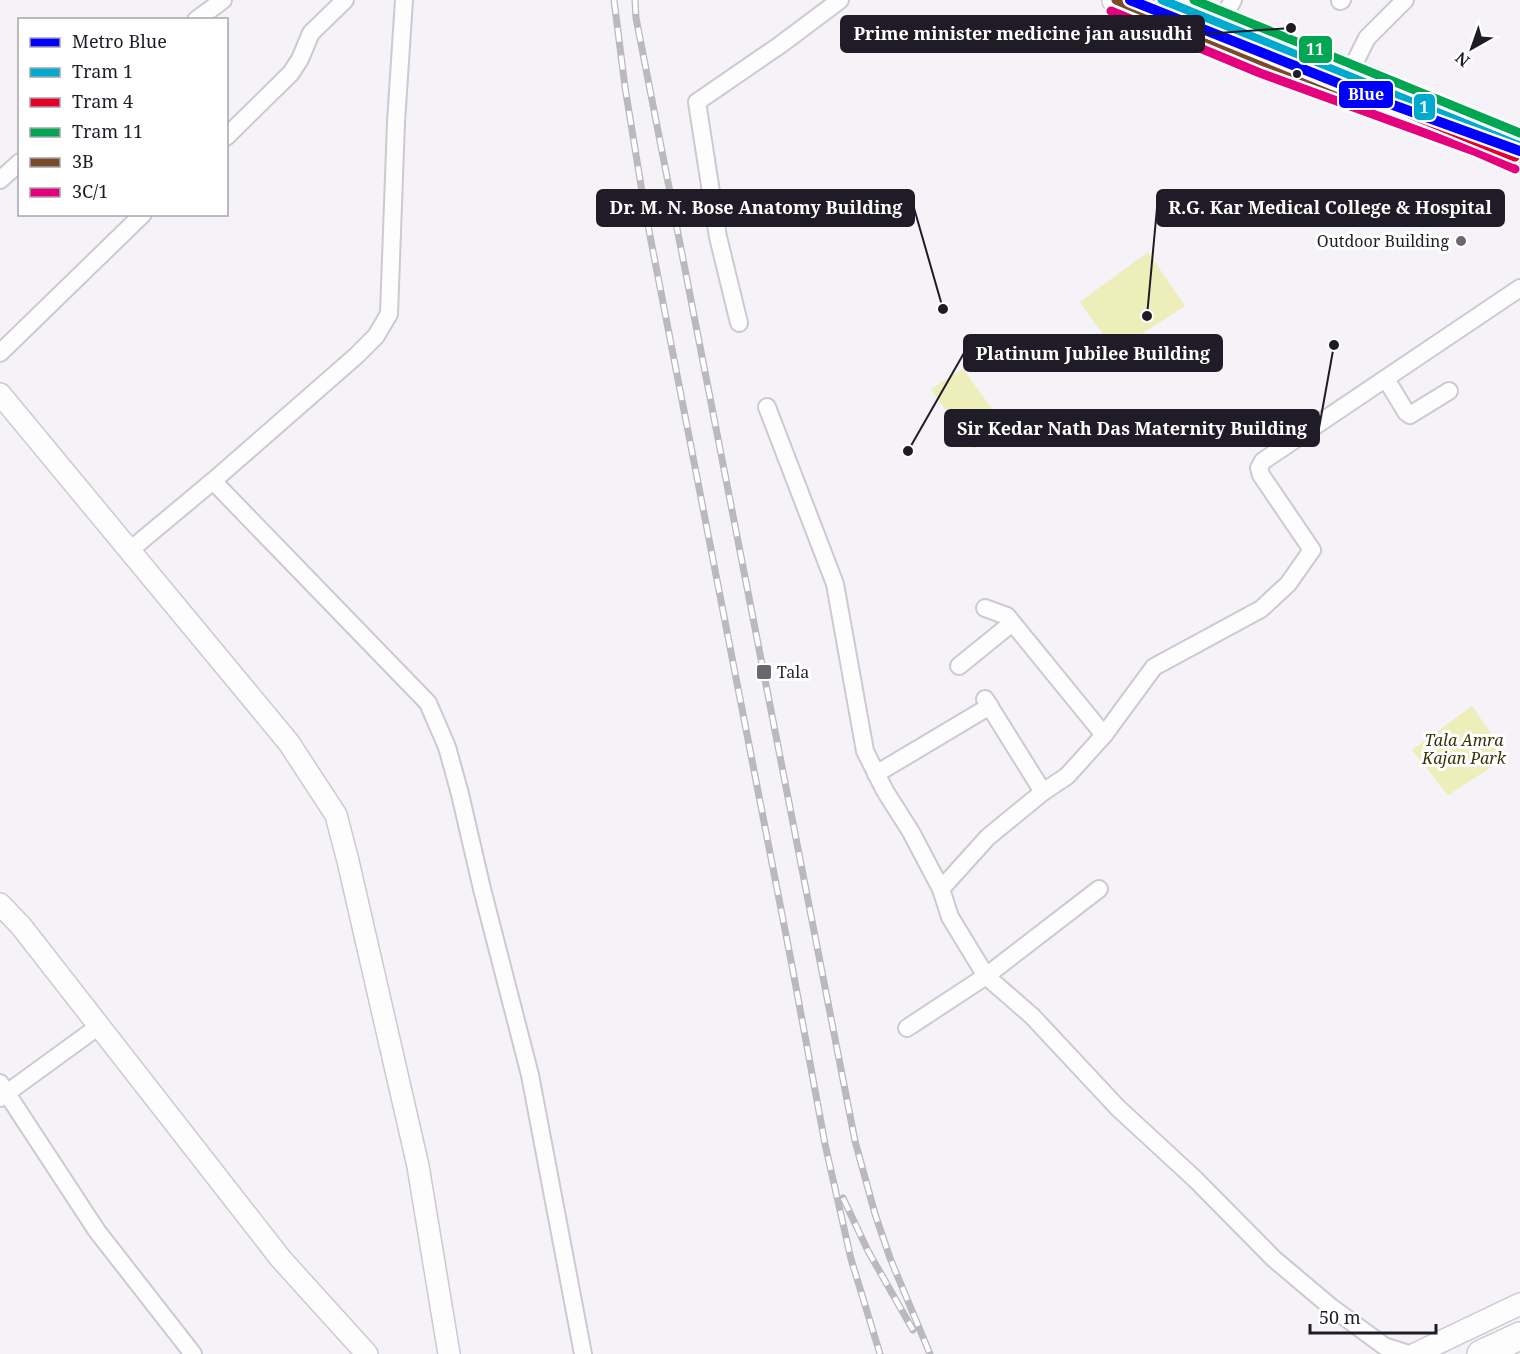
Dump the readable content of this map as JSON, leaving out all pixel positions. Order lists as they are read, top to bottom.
{
  "parks": ["Tala Amra Kajan Park"],
  "places": {
    "other": [
      "Prime minister medicine jan ausudhi",
      "Outdoor Building",
      "Dr. M. N. Bose Anatomy Building",
      "R.G. Kar Medical College & Hospital",
      "Sir Kedar Nath Das Maternity Building",
      "Platinum Jubilee Building"
    ],
    "transit": ["Tala"]
  },
  "lines": [
    "metro line Blue",
    "tram line 1",
    "tram line 11",
    "transit line 3B",
    "tram line 4",
    "transit line 3C/1"
  ],
  "legend": [
    "Metro Blue",
    "Tram 1",
    "Tram 4",
    "Tram 11",
    "3B",
    "3C/1"
  ],
  "scale_bar": "50 m",
  "north": "bottom left"
}
